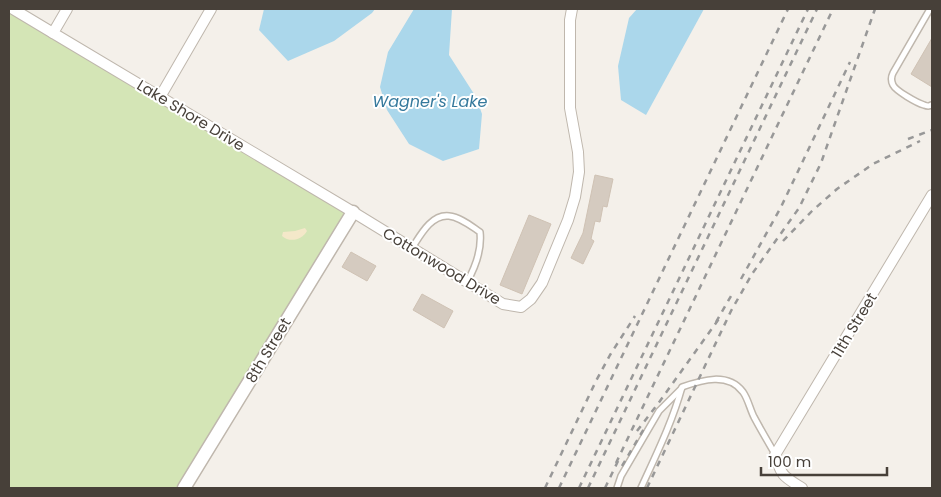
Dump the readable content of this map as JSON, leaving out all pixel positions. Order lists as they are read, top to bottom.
{
  "streets": {
    "street": [
      "Lake Shore Drive",
      "Cottonwood Drive",
      "11th Street",
      "8th Street"
    ]
  },
  "crossings": [
    ["Lake Shore Drive", "Cottonwood Drive"],
    ["Lake Shore Drive", "8th Street"],
    ["Cottonwood Drive", "8th Street"]
  ],
  "water": ["Wagner's Lake"],
  "scale_bar": "100 m"
}
